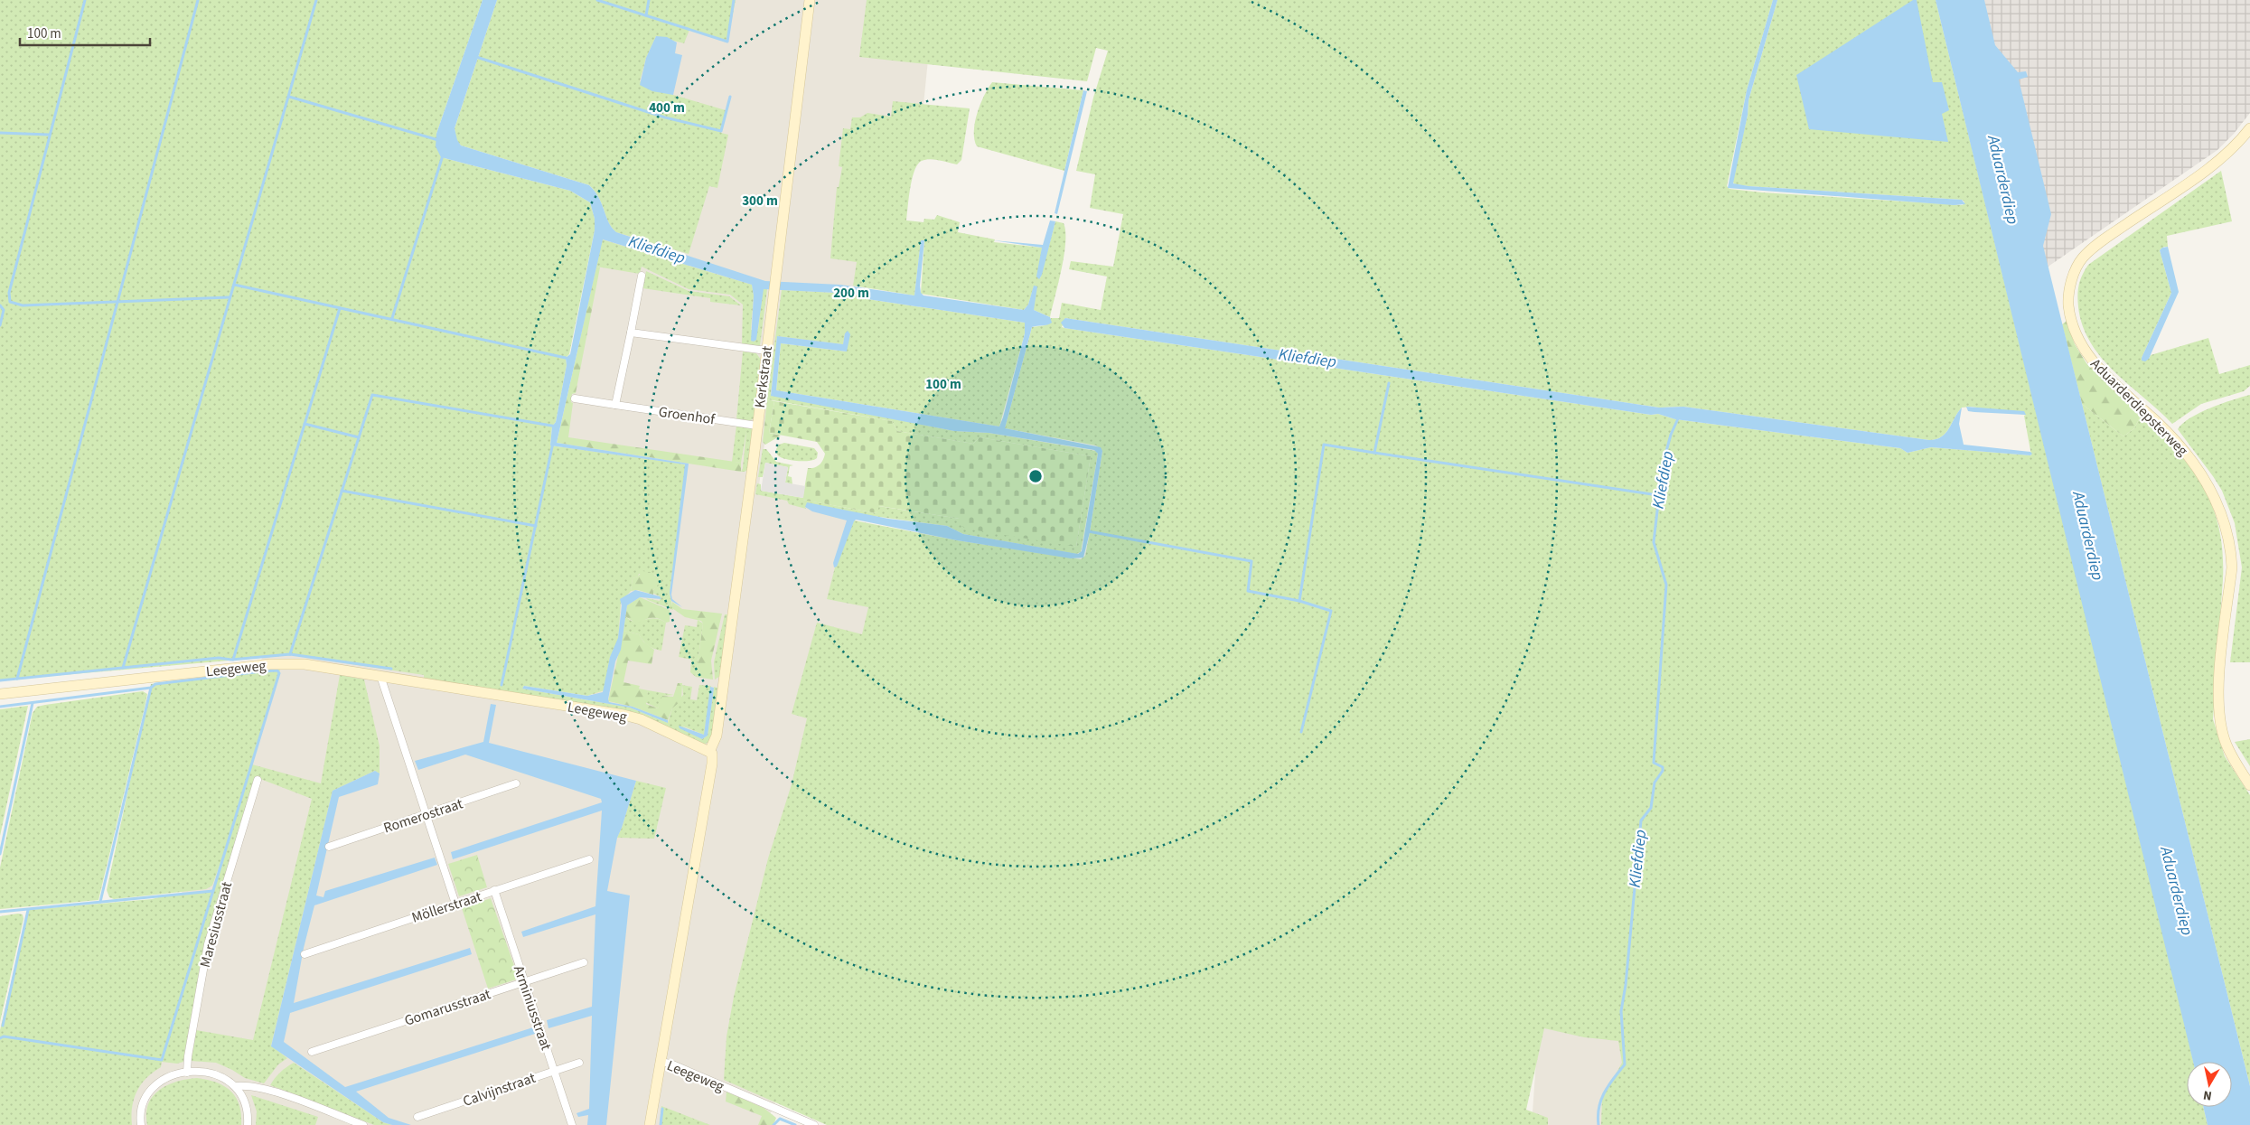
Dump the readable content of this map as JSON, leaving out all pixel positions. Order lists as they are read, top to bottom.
{
  "streets": {
    "street": [
      "Kerkstraat",
      "Aduarderdiepsterweg",
      "Groenhof",
      "Leegeweg",
      "Romerostraat",
      "Möllerstraat",
      "Maresiusstraat",
      "Gomarusstraat",
      "Arminiusstraat",
      "Calvijnstraat"
    ]
  },
  "crossings": [
    ["Kerkstraat", "Groenhof"],
    ["Kerkstraat", "Leegeweg"],
    ["Möllerstraat", "Arminiusstraat"],
    ["Gomarusstraat", "Arminiusstraat"],
    ["Arminiusstraat", "Calvijnstraat"]
  ],
  "water": ["Aduarderdiep", "Kliefdiep"],
  "scale_bar": "100 m",
  "north": "bottom",
  "rings": [
    "400 m",
    "300 m",
    "200 m",
    "100 m"
  ]
}
